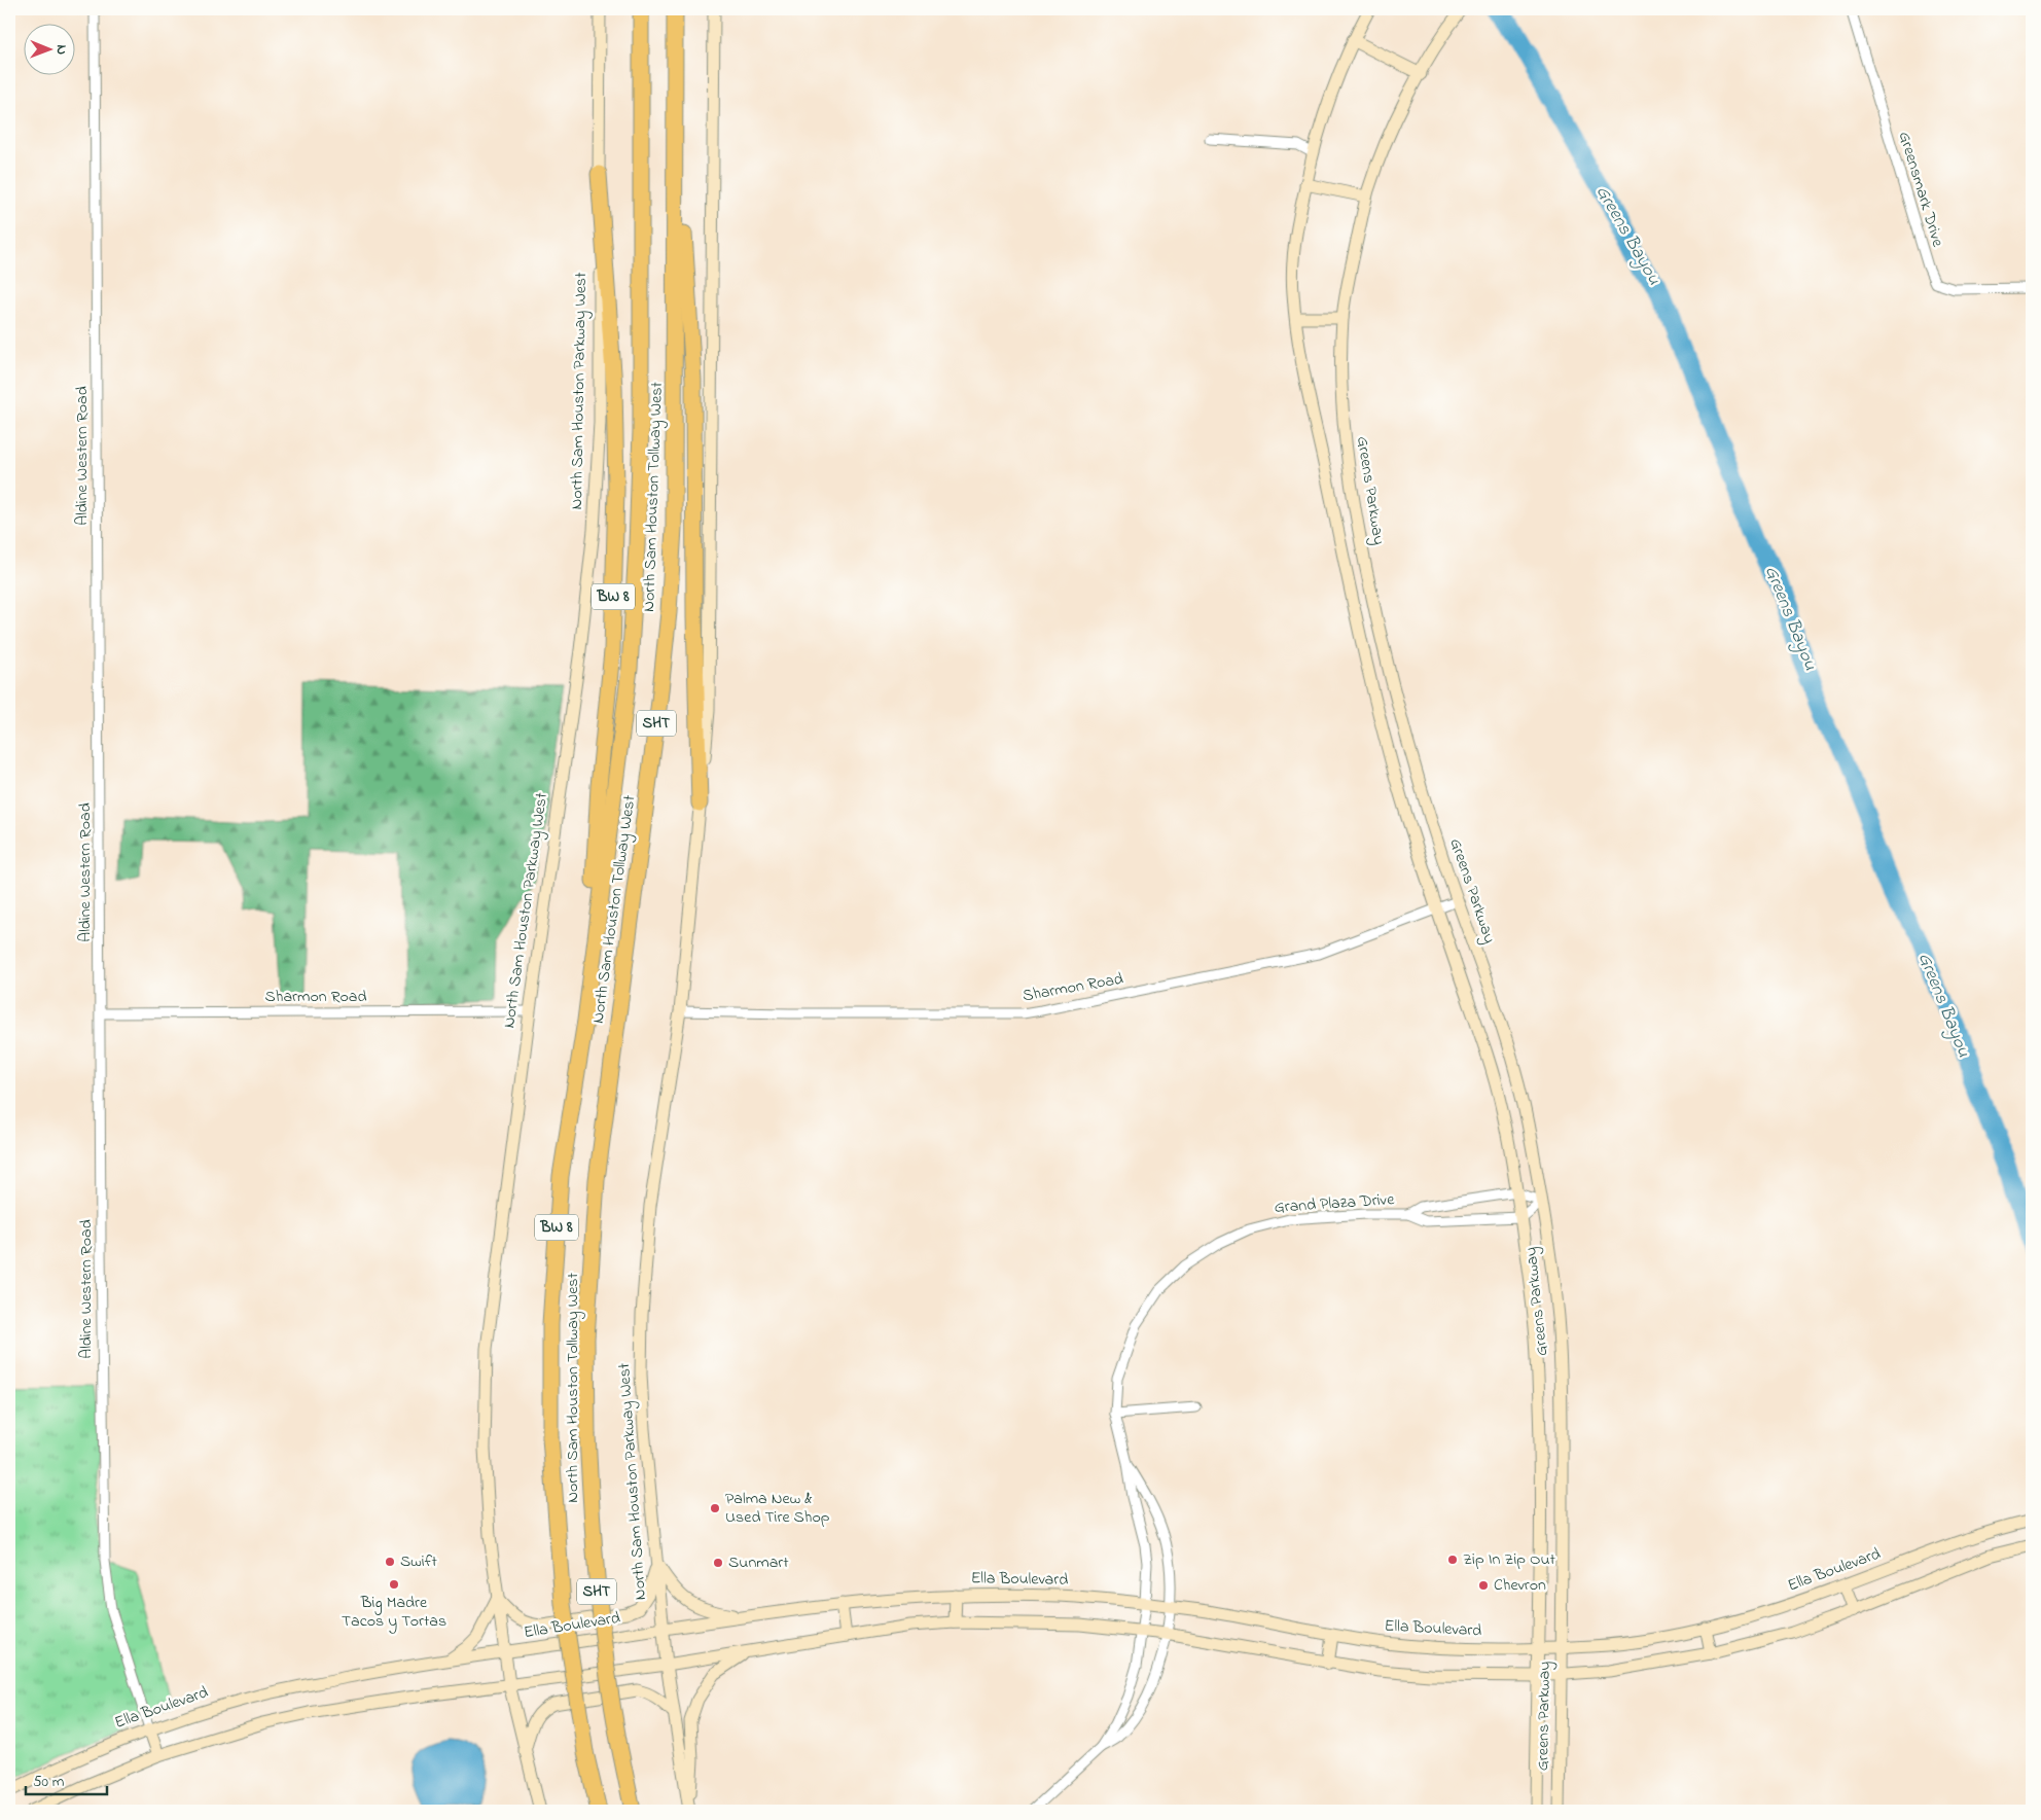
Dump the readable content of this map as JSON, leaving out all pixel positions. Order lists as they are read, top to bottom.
{
  "streets": {
    "highway": ["North Sam Houston Tollway West", "BW 8", "SHT"],
    "main road": ["North Sam Houston Parkway West", "Greens Parkway", "Ella Boulevard"],
    "street": [
      "Greensmark Drive",
      "Aldine Western Road",
      "Sharmon Road",
      "Grand Plaza Drive"
    ]
  },
  "crossings": [
    ["North Sam Houston Parkway West", "BW 8"],
    ["North Sam Houston Parkway West", "Sharmon Road"],
    ["North Sam Houston Parkway West", "Ella Boulevard"],
    ["Aldine Western Road", "Sharmon Road"],
    ["Aldine Western Road", "Ella Boulevard"],
    ["Greens Parkway", "Sharmon Road"],
    ["Greens Parkway", "Grand Plaza Drive"],
    ["Greens Parkway", "Ella Boulevard"],
    ["North Sam Houston Tollway West", "BW 8"],
    ["Grand Plaza Drive", "Ella Boulevard"]
  ],
  "water": ["Greens Bayou"],
  "places": [
    "Palma New & Used Tire Shop",
    "Zip In Zip Out",
    "Swift",
    "Sunmart",
    "Big Madre Tacos y Tortas",
    "Chevron"
  ],
  "scale_bar": "50 m",
  "north": "right"
}
